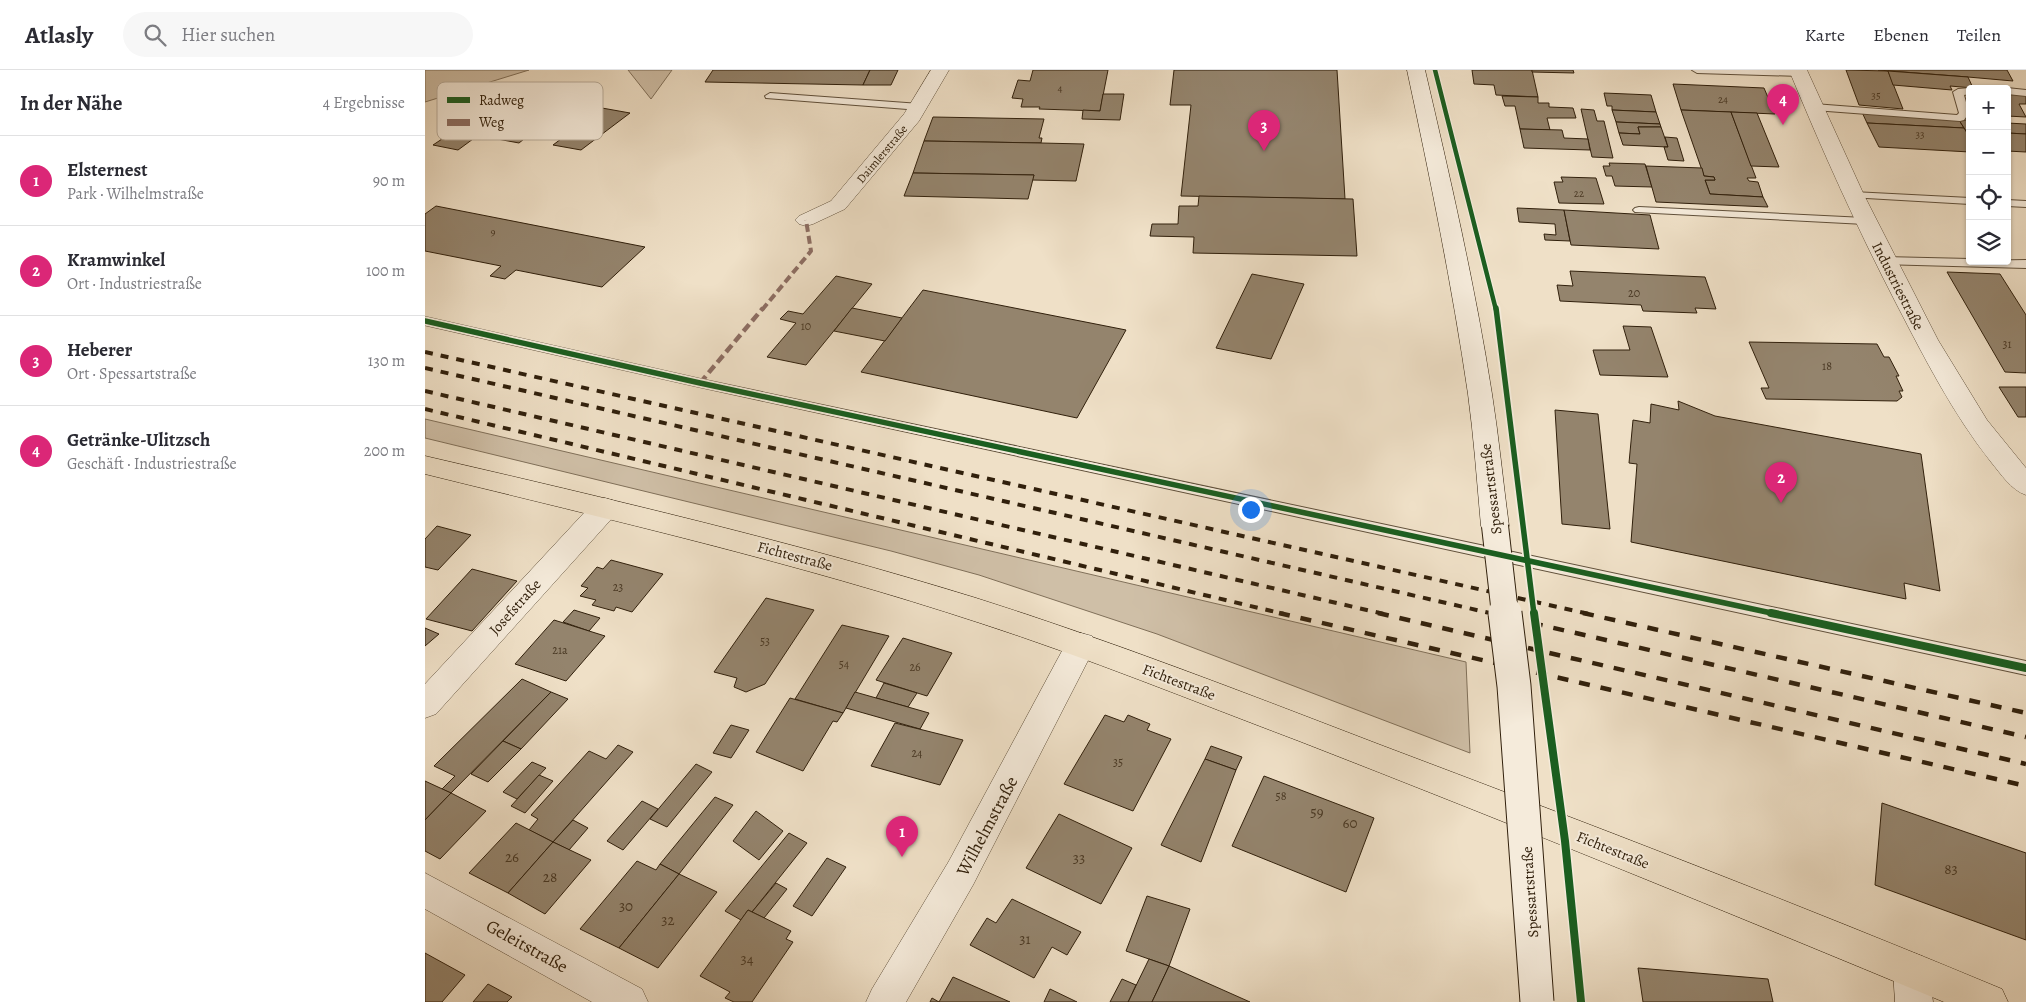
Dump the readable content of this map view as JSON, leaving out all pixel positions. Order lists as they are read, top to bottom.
{
  "streets": {
    "main road": ["Fichtestraße"],
    "street": [
      "Daimlerstraße",
      "Industriestraße",
      "Spessartstraße",
      "Josefstraße",
      "Wilhelmstraße",
      "Geleitstraße"
    ]
  },
  "crossings": [
    ["Fichtestraße", "Josefstraße"],
    ["Fichtestraße", "Wilhelmstraße"]
  ],
  "house_numbers": [
    "4",
    "35",
    "24",
    "33",
    "22",
    "9",
    "20",
    "10",
    "31",
    "18",
    "23",
    "53",
    "21a",
    "54",
    "26",
    "24",
    "35",
    "58",
    "59",
    "60",
    "26",
    "33",
    "83",
    "28",
    "30",
    "32",
    "31",
    "34"
  ],
  "legend": ["Radweg", "Weg"],
  "page": {
    "header": "Atlasly",
    "search": "Hier suchen",
    "nav": ["Karte", "Ebenen", "Teilen"],
    "heading": ["In der Nähe", "4 Ergebnisse"],
    "pins": [
      "4",
      "3",
      "2",
      "1"
    ],
    "map_buttons": ["+", "−"],
    "list": [
      {
        "mark": "1",
        "name": "Elsternest",
        "note": "Park · Wilhelmstraße",
        "value": "90 m"
      },
      {
        "mark": "2",
        "name": "Kramwinkel",
        "note": "Ort · Industriestraße",
        "value": "100 m"
      },
      {
        "mark": "3",
        "name": "Heberer",
        "note": "Ort · Spessartstraße",
        "value": "130 m"
      },
      {
        "mark": "4",
        "name": "Getränke-Ulitzsch",
        "note": "Geschäft · Industriestraße",
        "value": "200 m"
      }
    ]
  }
}
